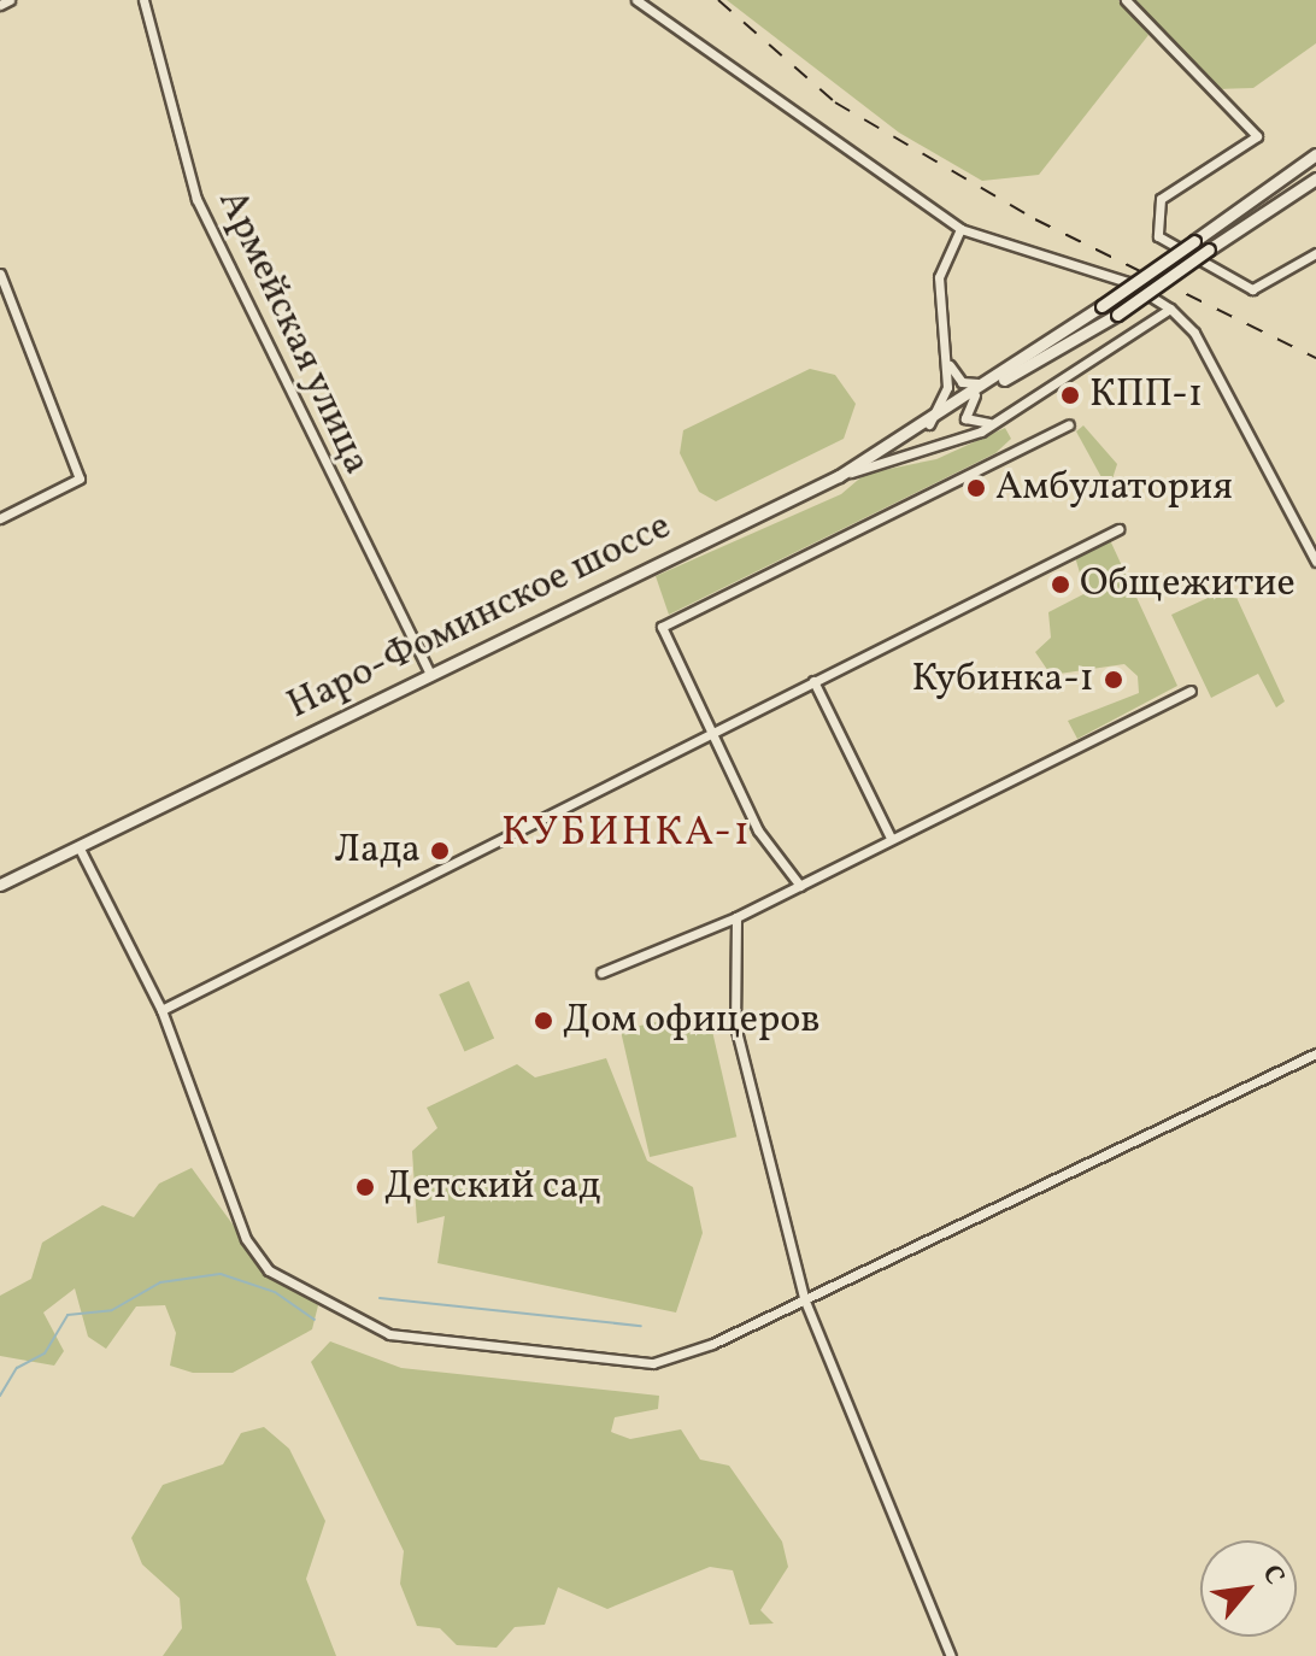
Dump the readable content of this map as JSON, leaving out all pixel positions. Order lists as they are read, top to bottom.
{
  "streets": {
    "main road": ["Наро-Фоминское шоссе"],
    "street": ["Армейская улица"]
  },
  "crossings": [
    ["Армейская улица", "Наро-Фоминское шоссе"]
  ],
  "districts": ["КУБИНКА-1"],
  "places": [
    "КПП-1",
    "Амбулатория",
    "Общежитие",
    "Кубинка-1",
    "Лада",
    "Дом офицеров",
    "Детский сад"
  ],
  "north": "top right"
}
